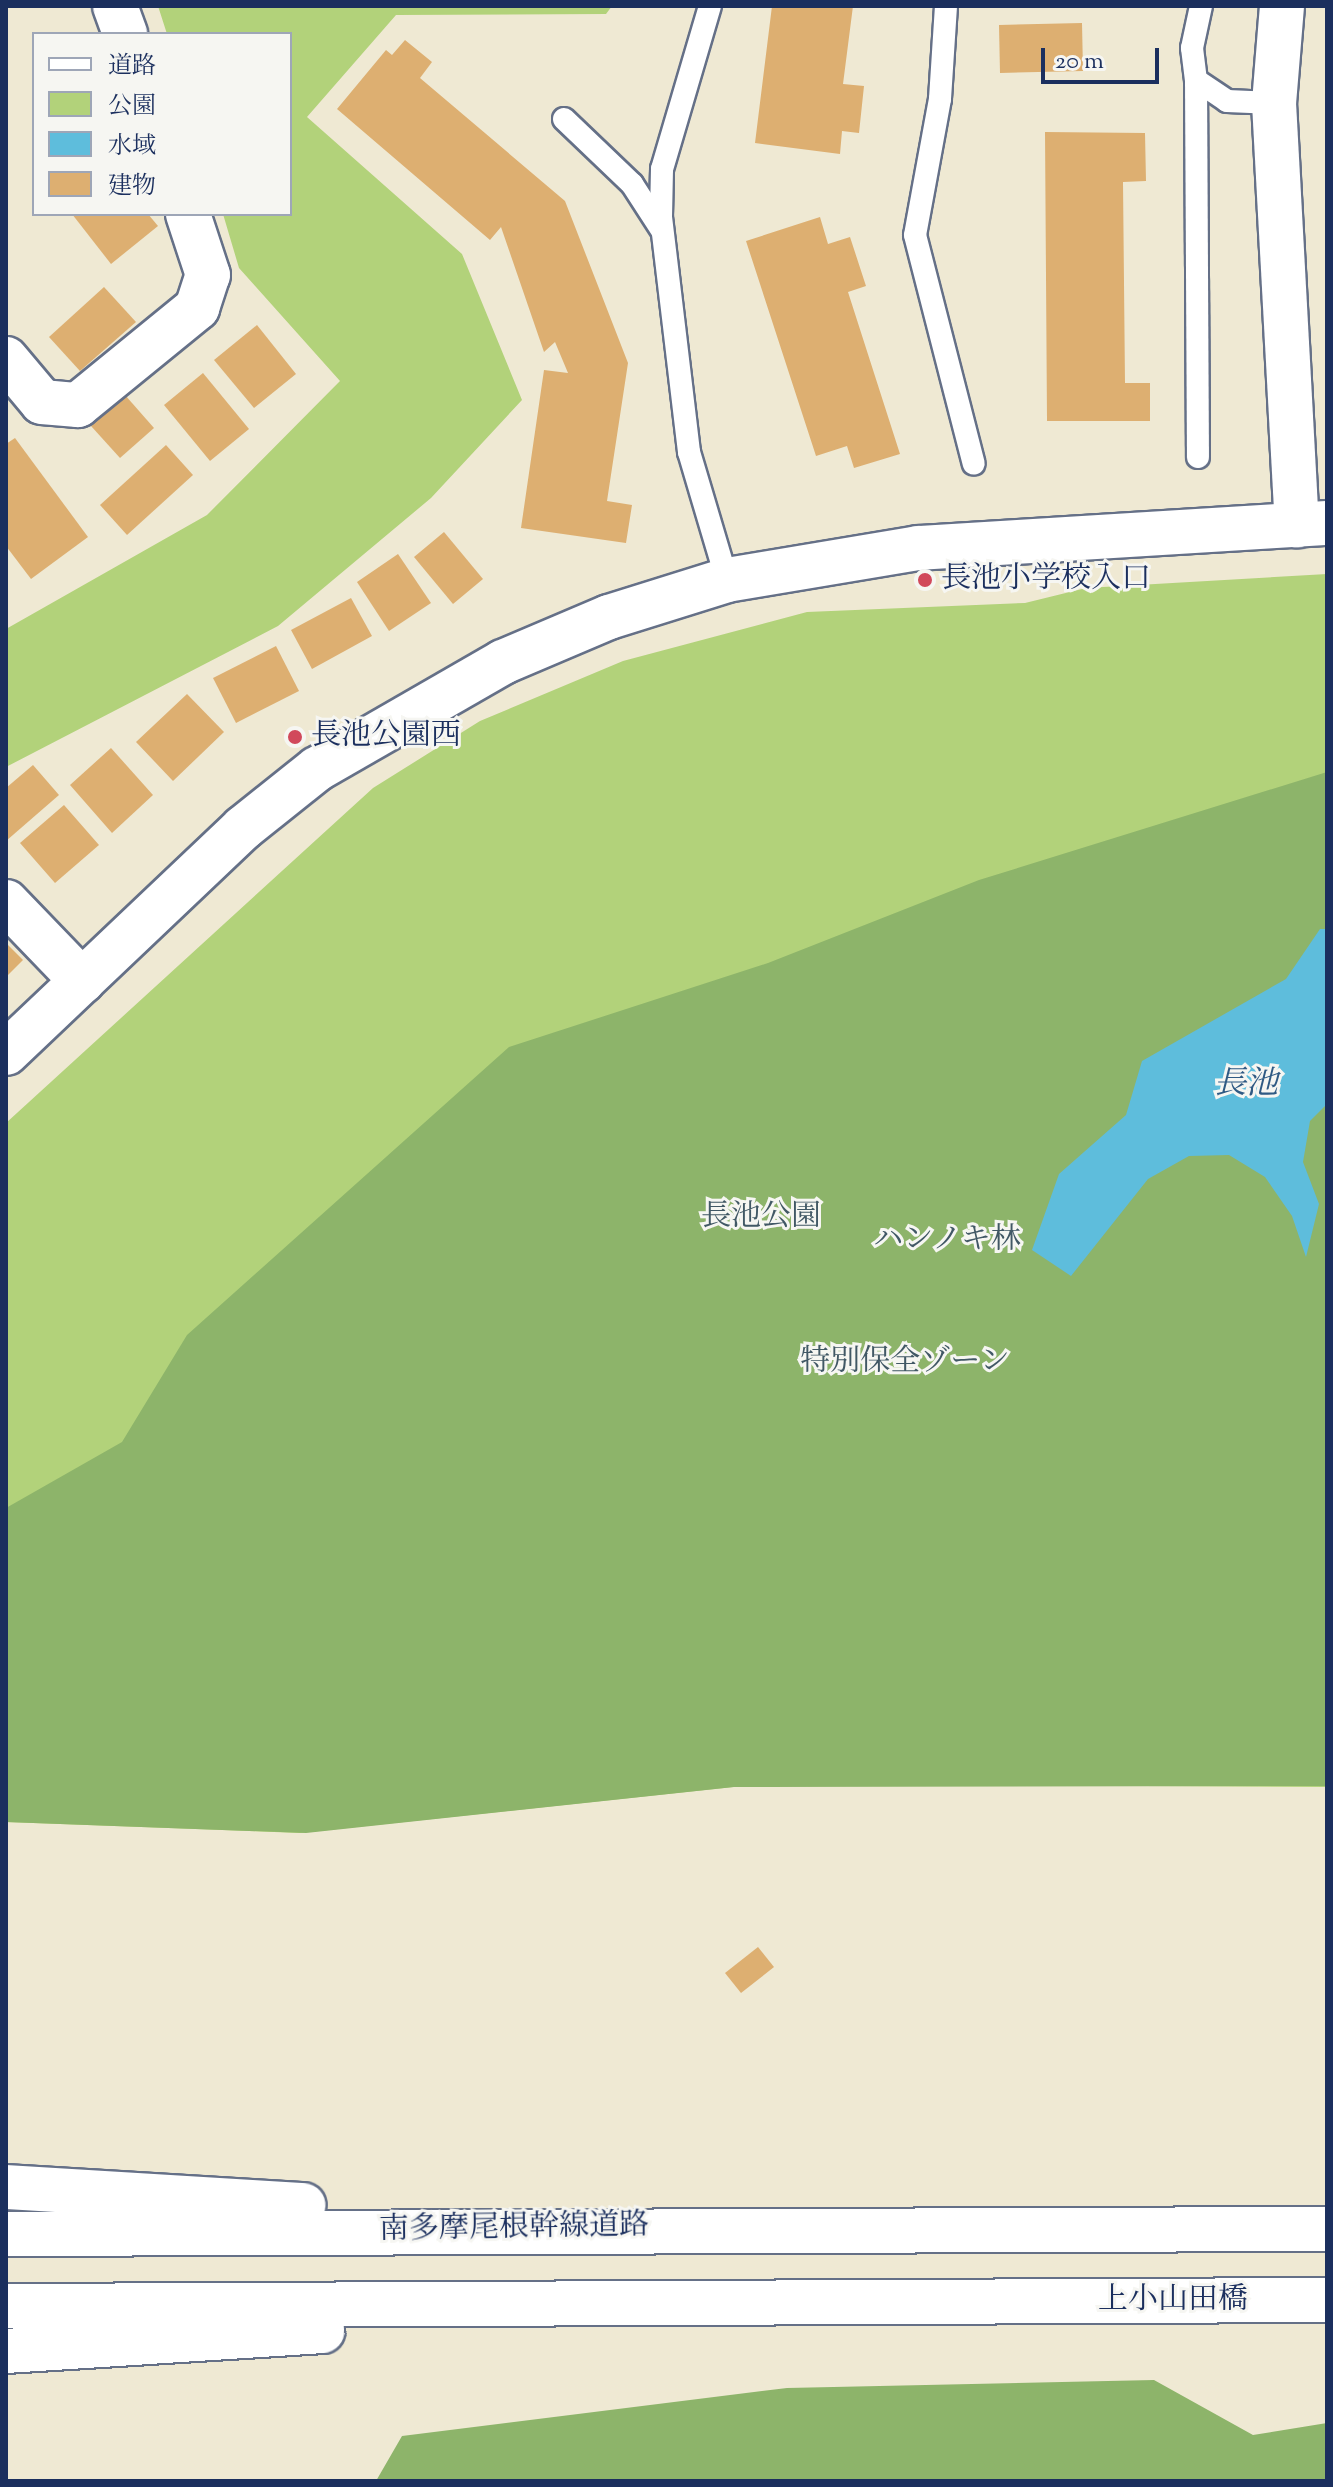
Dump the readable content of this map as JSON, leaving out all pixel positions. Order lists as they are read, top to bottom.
{
  "streets": {
    "main road": ["南多摩尾根幹線道路", "上小山田橋"]
  },
  "water": ["長池"],
  "parks": ["長池公園", "ハンノキ林", "特別保全ゾーン"],
  "places": ["長池小学校入口", "長池公園西"],
  "legend": [
    "道路",
    "公園",
    "水域",
    "建物"
  ],
  "scale_bar": "20 m"
}
